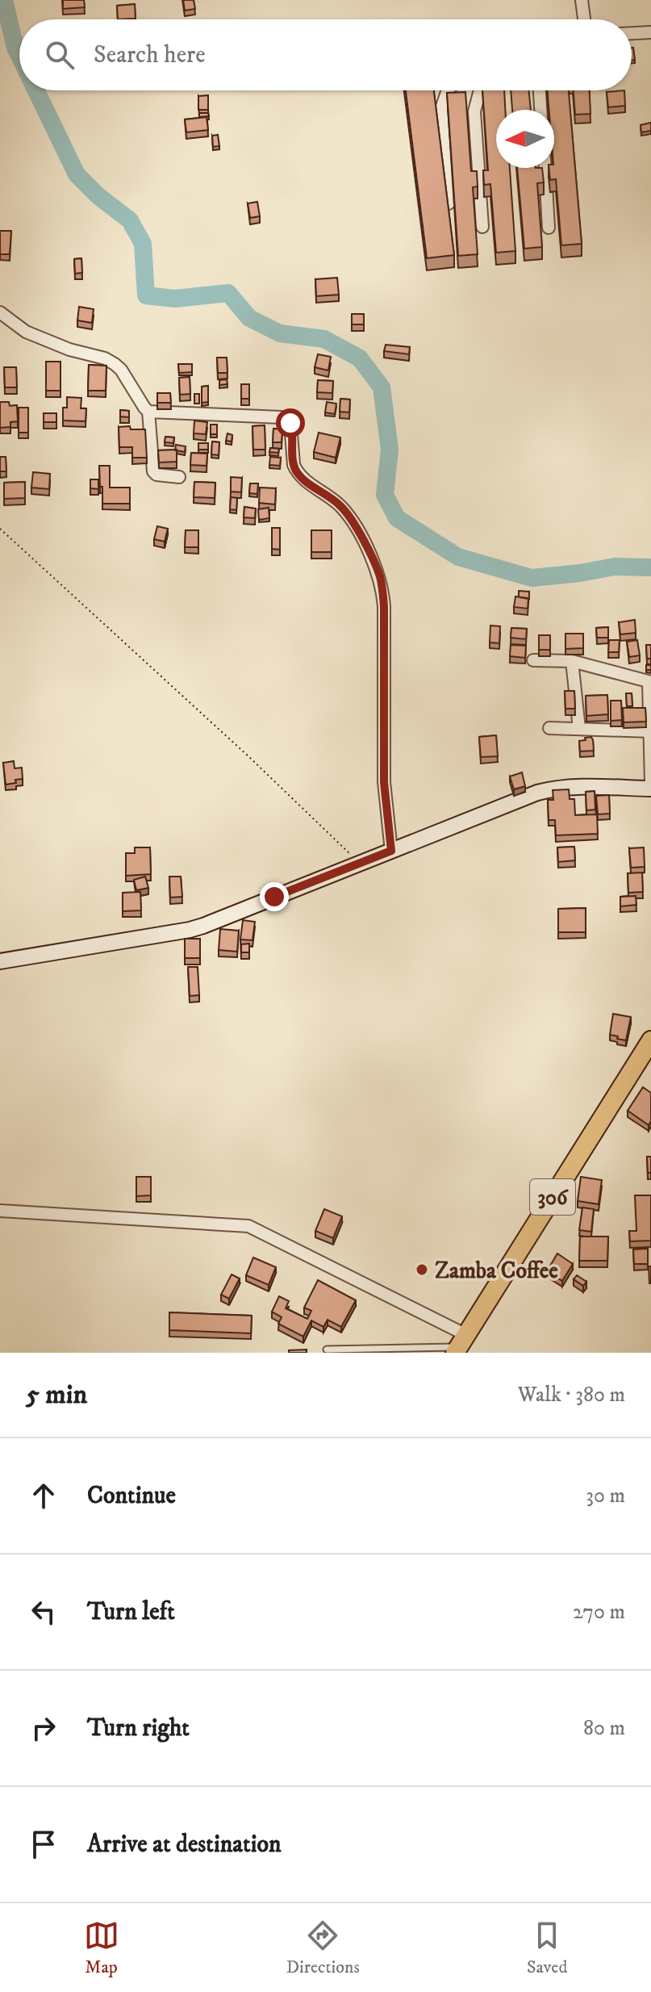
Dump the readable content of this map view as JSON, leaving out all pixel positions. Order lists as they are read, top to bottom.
{
  "streets": {
    "main road": ["306"]
  },
  "places": ["Zamba Coffee"],
  "north": "left",
  "page": {
    "search": "Search here",
    "heading": ["5 min", "Walk · 380 m"],
    "list": [
      ["Continue", "30 m"],
      ["Turn left", "270 m"],
      ["Turn right", "80 m"],
      "Arrive at destination"
    ],
    "nav": ["Map", "Directions", "Saved"]
  }
}
